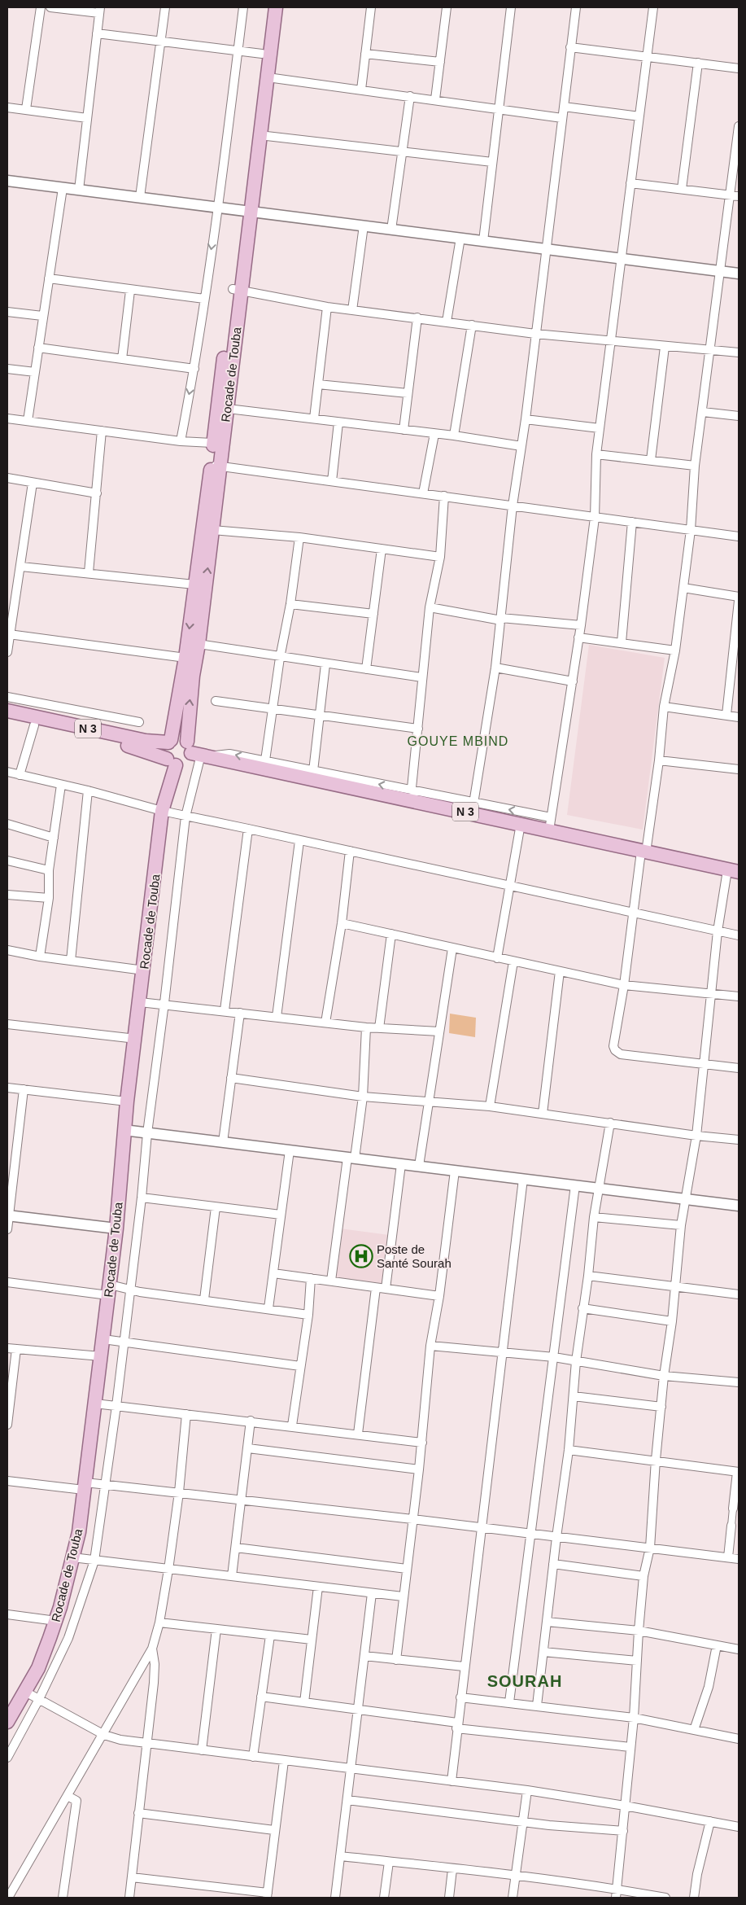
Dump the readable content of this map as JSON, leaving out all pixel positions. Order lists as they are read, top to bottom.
{
  "streets": {
    "main road": ["Rocade de Touba", "N 3"]
  },
  "crossings": [
    ["Rocade de Touba", "N 3"]
  ],
  "districts": ["GOUYE MBIND", "SOURAH"],
  "places": {
    "hospital": ["Poste de Santé Sourah"]
  }
}
